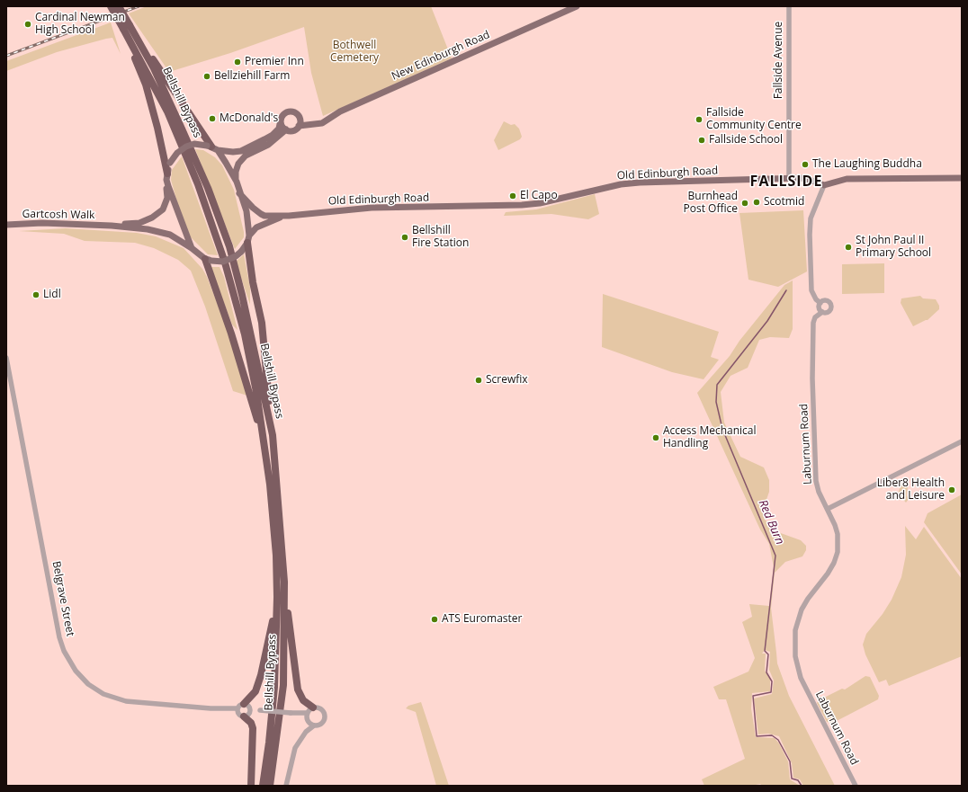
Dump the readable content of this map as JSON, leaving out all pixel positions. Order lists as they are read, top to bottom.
{
  "streets": {
    "highway": ["Bellshill Bypass"],
    "main road": ["New Edinburgh Road", "Old Edinburgh Road", "Gartcosh Walk"],
    "street": ["Fallside Avenue", "Laburnum Road", "Belgrave Street"]
  },
  "crossings": [
    ["Fallside Avenue", "Old Edinburgh Road"],
    ["Old Edinburgh Road", "Laburnum Road"]
  ],
  "districts": ["FALLSIDE"],
  "water": ["Red Burn"],
  "parks": ["Bothwell Cemetery"],
  "places": [
    "Cardinal Newman High School",
    "Premier Inn",
    "Bellziehill Farm",
    "McDonald's",
    "Fallside Community Centre",
    "Fallside School",
    "The Laughing Buddha",
    "El Capo",
    "Scotmid",
    "Burnhead Post Office",
    "Bellshill Fire Station",
    "St John Paul II Primary School",
    "Lidl",
    "Screwfix",
    "Access Mechanical Handling",
    "Liber8 Health and Leisure",
    "ATS Euromaster"
  ]
}
